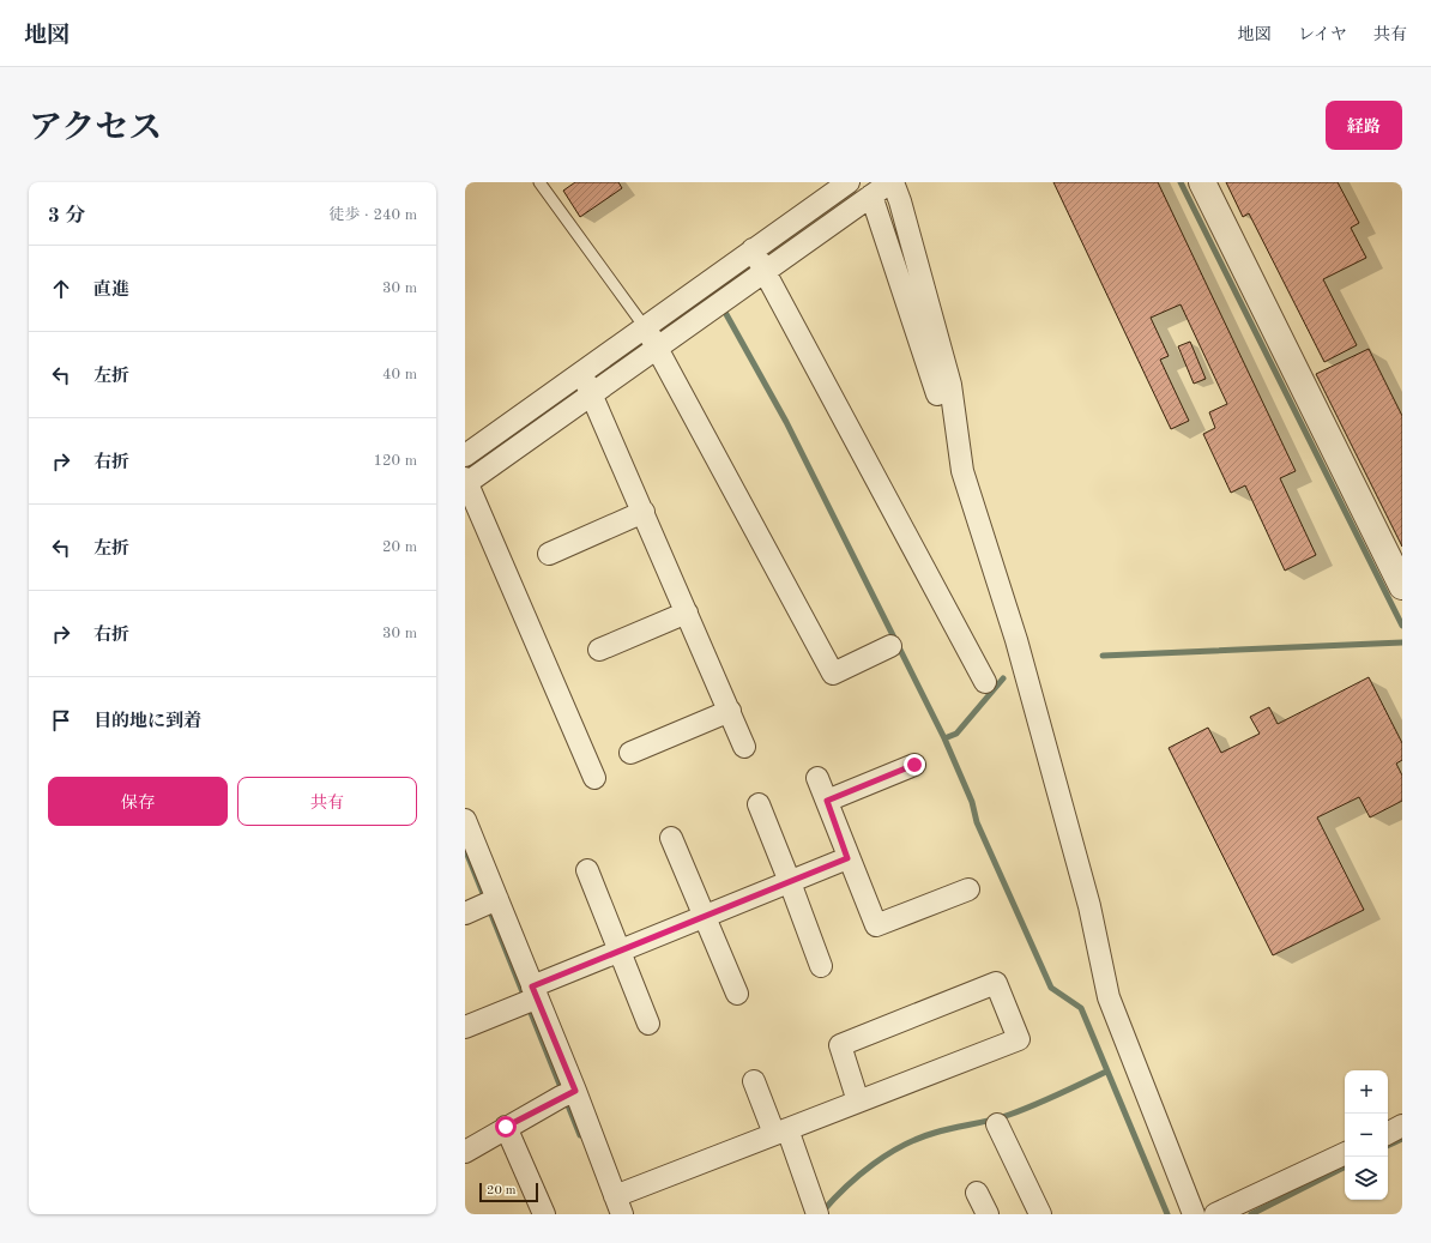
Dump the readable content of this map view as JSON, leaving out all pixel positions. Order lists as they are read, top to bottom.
{
  "scale_bar": "20 m",
  "page": {
    "header": "地図",
    "nav": ["地図", "レイヤ", "共有"],
    "title": "アクセス",
    "buttons": [
      "経路",
      ["保存", "共有"]
    ],
    "heading": ["3 分", "徒歩 · 240 m"],
    "list": [
      ["直進", "30 m"],
      ["左折", "40 m"],
      ["右折", "120 m"],
      ["左折", "20 m"],
      ["右折", "30 m"],
      "目的地に到着"
    ],
    "map_buttons": ["+", "−"],
    "scale": "20 m"
  }
}
